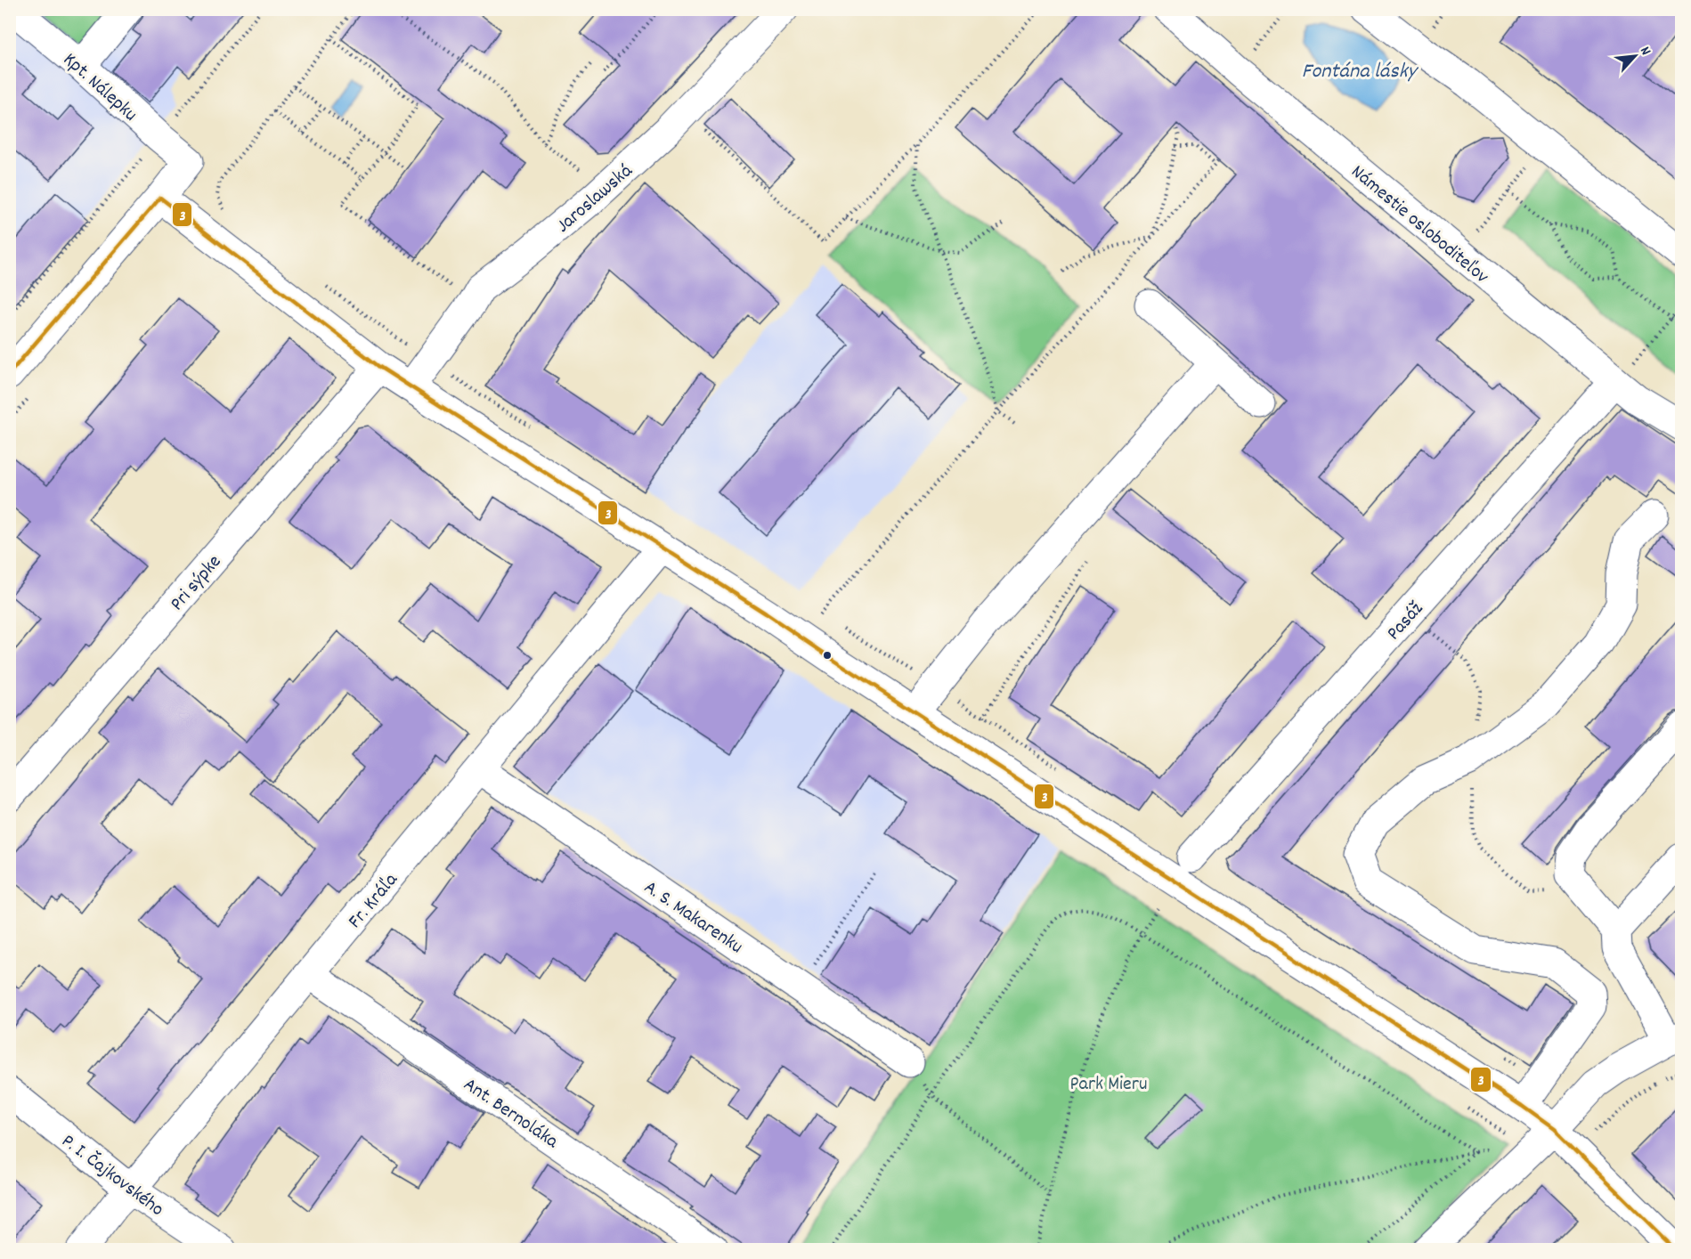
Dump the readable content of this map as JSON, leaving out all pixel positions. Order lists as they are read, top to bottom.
{
  "streets": {
    "street": [
      "Kpt. Nálepku",
      "Jaroslawská",
      "Námestie osloboditeľov",
      "Pri sýpke",
      "Pasáž",
      "Fr. Kráľa",
      "A. S. Makarenku",
      "Ant. Bernoláka",
      "P. I. Čajkovského"
    ]
  },
  "crossings": [
    ["Námestie osloboditeľov", "Pasáž"],
    ["Fr. Kráľa", "A. S. Makarenku"],
    ["Fr. Kráľa", "Ant. Bernoláka"],
    ["Fr. Kráľa", "P. I. Čajkovského"]
  ],
  "water": ["Fontána lásky"],
  "parks": ["Park Mieru"],
  "lines": ["transit line 3"],
  "north": "top right"
}
